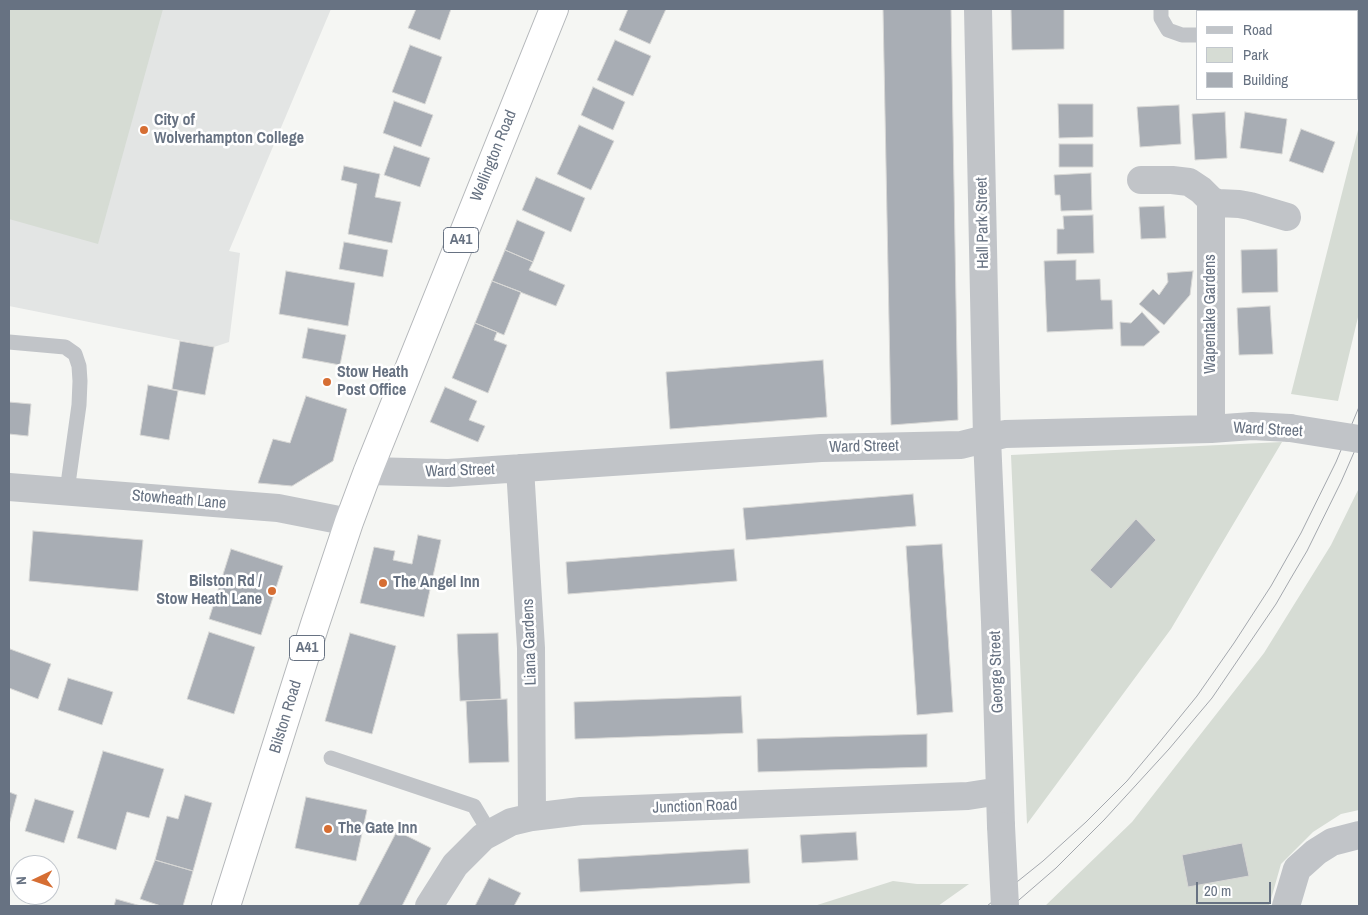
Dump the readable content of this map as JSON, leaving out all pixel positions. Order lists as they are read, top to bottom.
{
  "streets": {
    "highway": ["Wellington Road", "A41", "Bilston Road"],
    "street": [
      "Hall Park Street",
      "Wapentake Gardens",
      "Ward Street",
      "Stowheath Lane",
      "Liana Gardens",
      "George Street",
      "Junction Road"
    ]
  },
  "crossings": [
    ["Wellington Road", "Ward Street"],
    ["Wellington Road", "Bilston Road"],
    ["Hall Park Street", "Ward Street"],
    ["Hall Park Street", "George Street"],
    ["Wapentake Gardens", "Ward Street"],
    ["Ward Street", "Liana Gardens"],
    ["Ward Street", "George Street"],
    ["Ward Street", "Bilston Road"],
    ["Stowheath Lane", "Bilston Road"],
    ["Liana Gardens", "Junction Road"],
    ["George Street", "Junction Road"]
  ],
  "places": [
    "City of Wolverhampton College",
    "Stow Heath Post Office",
    "The Angel Inn",
    "Bilston Rd / Stow Heath Lane",
    "The Gate Inn"
  ],
  "legend": ["Road", "Park", "Building"],
  "scale_bar": "20 m",
  "north": "left"
}
